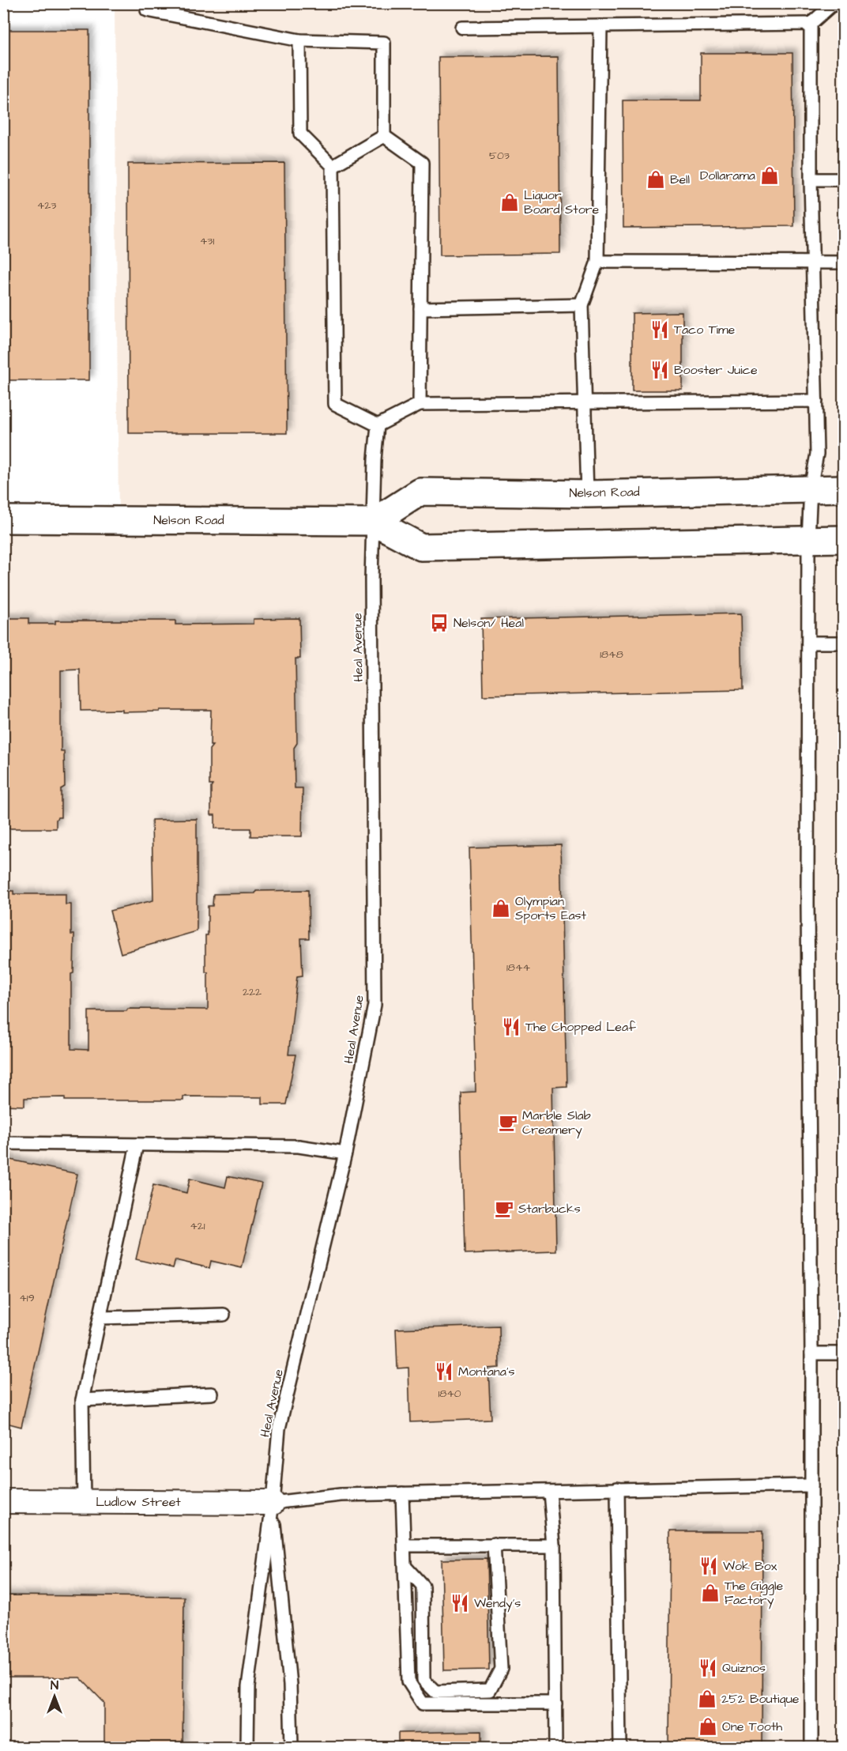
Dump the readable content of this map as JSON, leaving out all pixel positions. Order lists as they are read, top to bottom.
{
  "streets": {
    "street": ["Nelson Road", "Ludlow Street"],
    "lane": ["Heal Avenue"]
  },
  "crossings": [
    ["Nelson Road", "Heal Avenue"],
    ["Heal Avenue", "Ludlow Street"]
  ],
  "places": {
    "shop": [
      "Dollarama",
      "Bell",
      "Liquor Board Store",
      "Olympian Sports East",
      "The Giggle Factory",
      "252 Boutique",
      "One Tooth"
    ],
    "restaurant": [
      "Taco Time",
      "Booster Juice",
      "The Chopped Leaf",
      "Montana's",
      "Wok Box",
      "Wendy's",
      "Quiznos"
    ],
    "bus stop": ["Nelson/ Heal"],
    "cafe": ["Marble Slab Creamery", "Starbucks"]
  },
  "house_numbers": [
    "503",
    "423",
    "431",
    "1848",
    "1844",
    "222",
    "421",
    "419",
    "1840"
  ],
  "north": "top"
}
